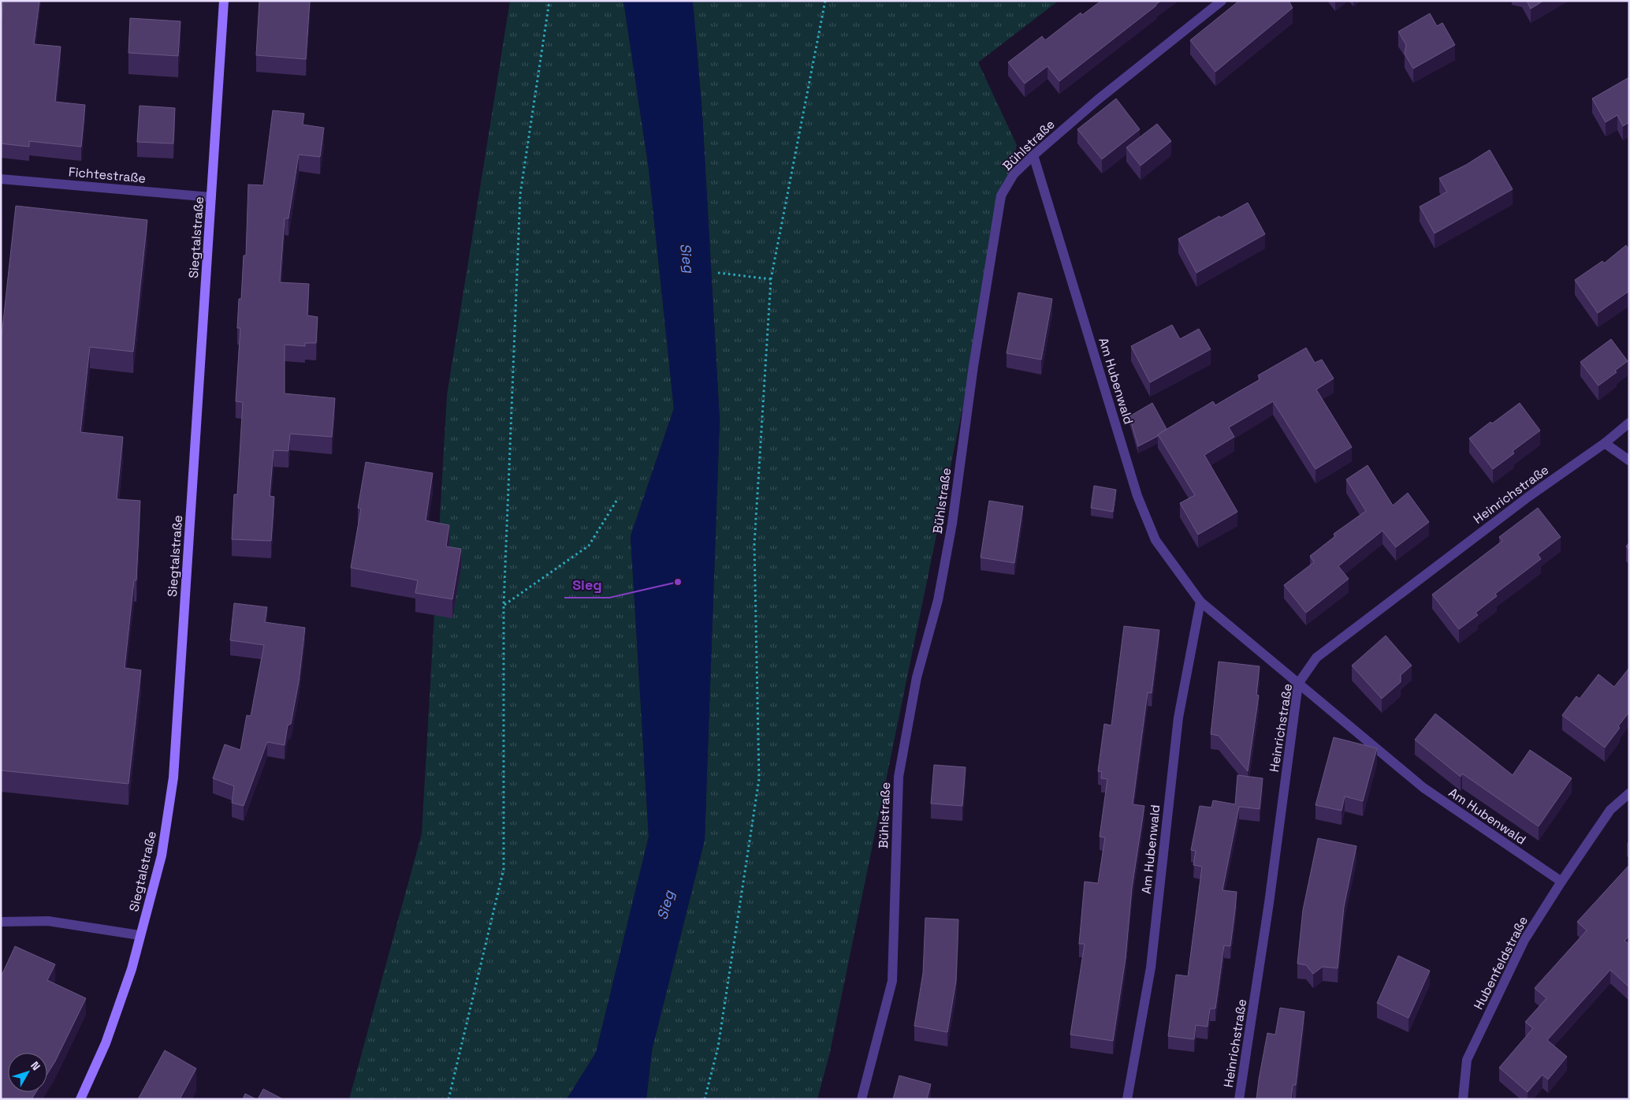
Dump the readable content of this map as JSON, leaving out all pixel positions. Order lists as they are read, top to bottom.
{
  "streets": {
    "main road": ["Siegtalstraße"],
    "street": [
      "Bühlstraße",
      "Fichtestraße",
      "Am Hubenwald",
      "Heinrichstraße",
      "Hubenfeldstraße"
    ]
  },
  "crossings": [
    ["Bühlstraße", "Am Hubenwald"],
    ["Fichtestraße", "Siegtalstraße"],
    ["Am Hubenwald", "Heinrichstraße"],
    ["Am Hubenwald", "Hubenfeldstraße"]
  ],
  "water": ["Sieg"],
  "places": ["Sieg"],
  "north": "top right"
}
